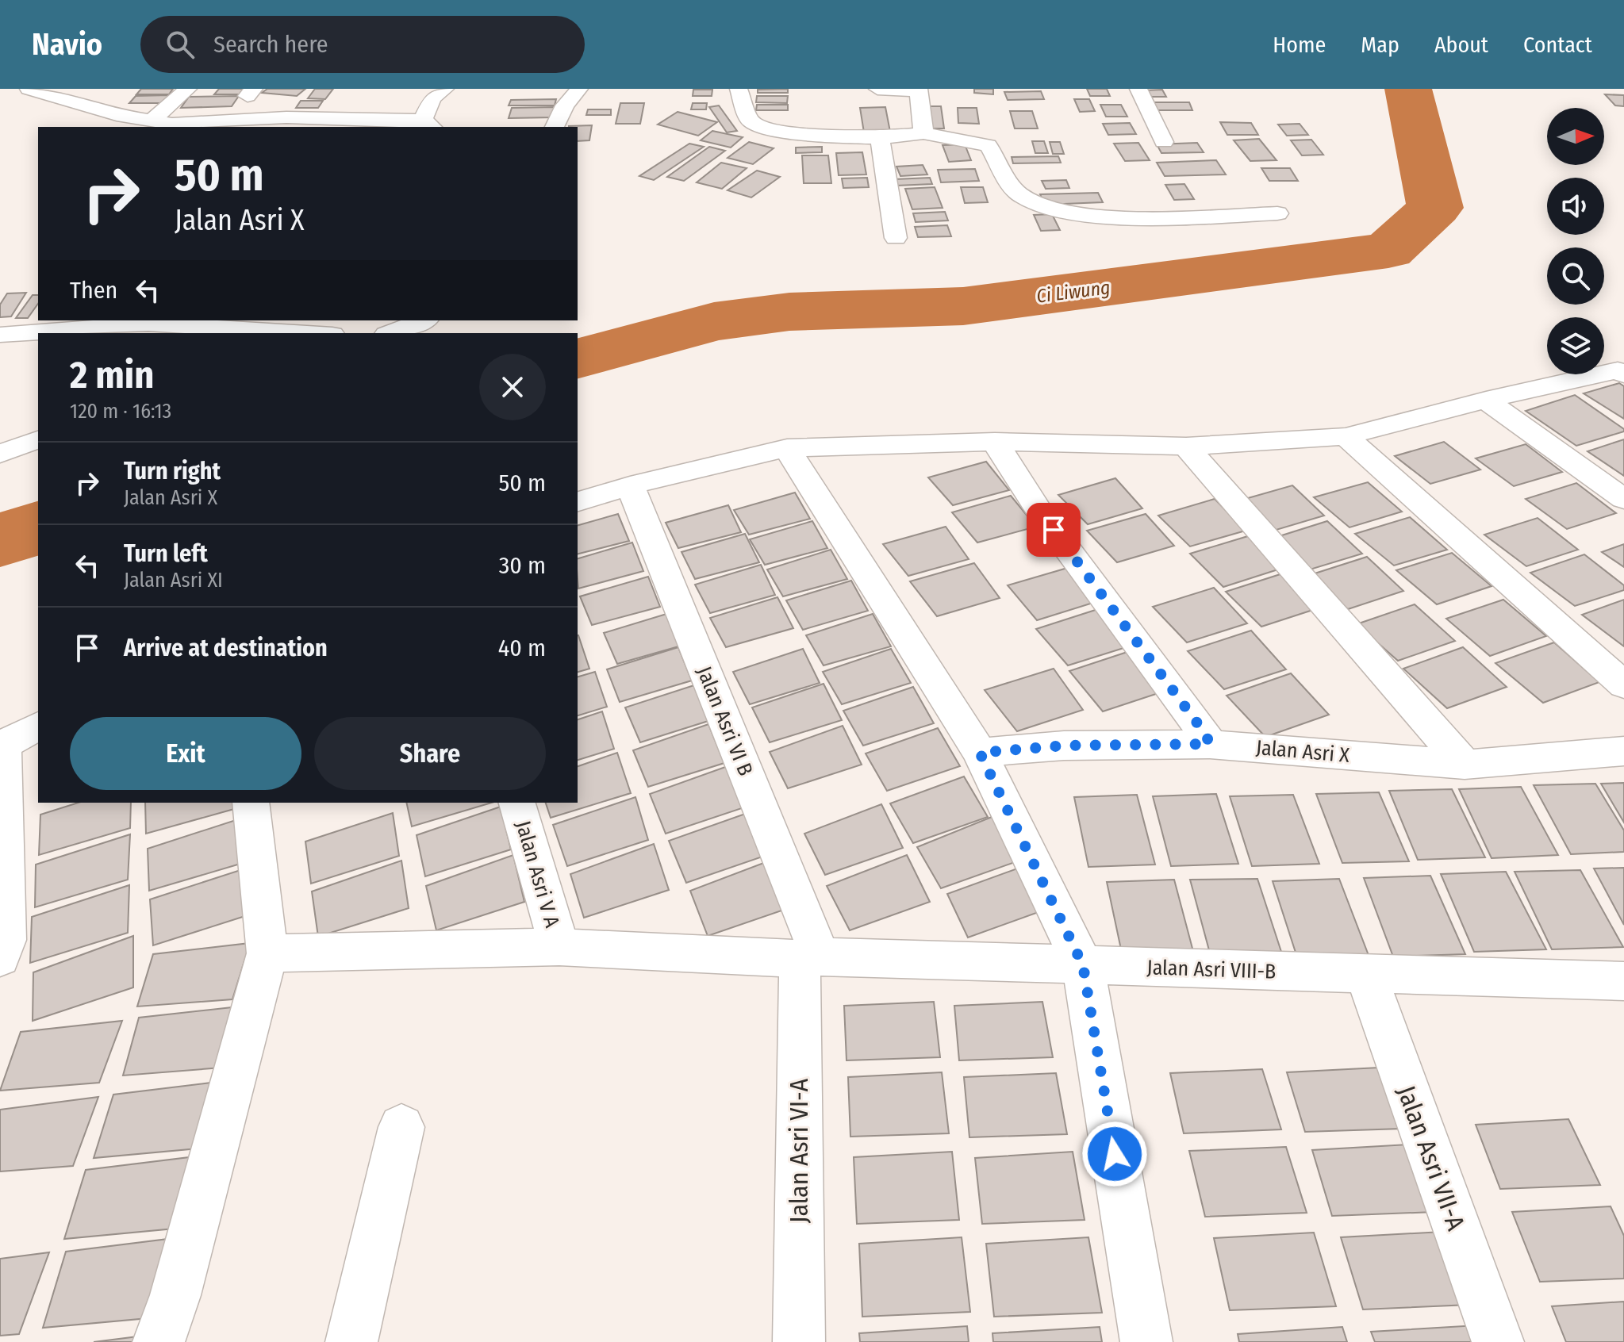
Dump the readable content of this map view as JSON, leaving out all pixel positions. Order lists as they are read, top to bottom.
{
  "streets": {
    "street": [
      "Jalan Asri VI B",
      "Jalan Asri X",
      "Jalan Asri V A",
      "Jalan Asri VIII-B",
      "Jalan Asri VI-A",
      "Jalan Asri VII-A"
    ]
  },
  "crossings": [
    ["Jalan Asri VI B", "Jalan Asri VIII-B"],
    ["Jalan Asri VI B", "Jalan Asri VI-A"],
    ["Jalan Asri V A", "Jalan Asri VIII-B"],
    ["Jalan Asri VIII-B", "Jalan Asri VI-A"],
    ["Jalan Asri VIII-B", "Jalan Asri VII-A"]
  ],
  "water": ["Ci Liwung"],
  "north": "right",
  "page": {
    "header": "Navio",
    "search": "Search here",
    "nav": [
      "Home",
      "Map",
      "About",
      "Contact"
    ],
    "turn": ["50 m", "Jalan Asri X"],
    "then": "Then",
    "heading": ["2 min", "120 m · 16:13"],
    "list": [
      {
        "name": "Turn right",
        "note": "Jalan Asri X",
        "value": "50 m"
      },
      {
        "name": "Turn left",
        "note": "Jalan Asri XI",
        "value": "30 m"
      },
      {
        "name": "Arrive at destination",
        "value": "40 m"
      }
    ],
    "buttons": ["Exit", "Share"]
  }
}
